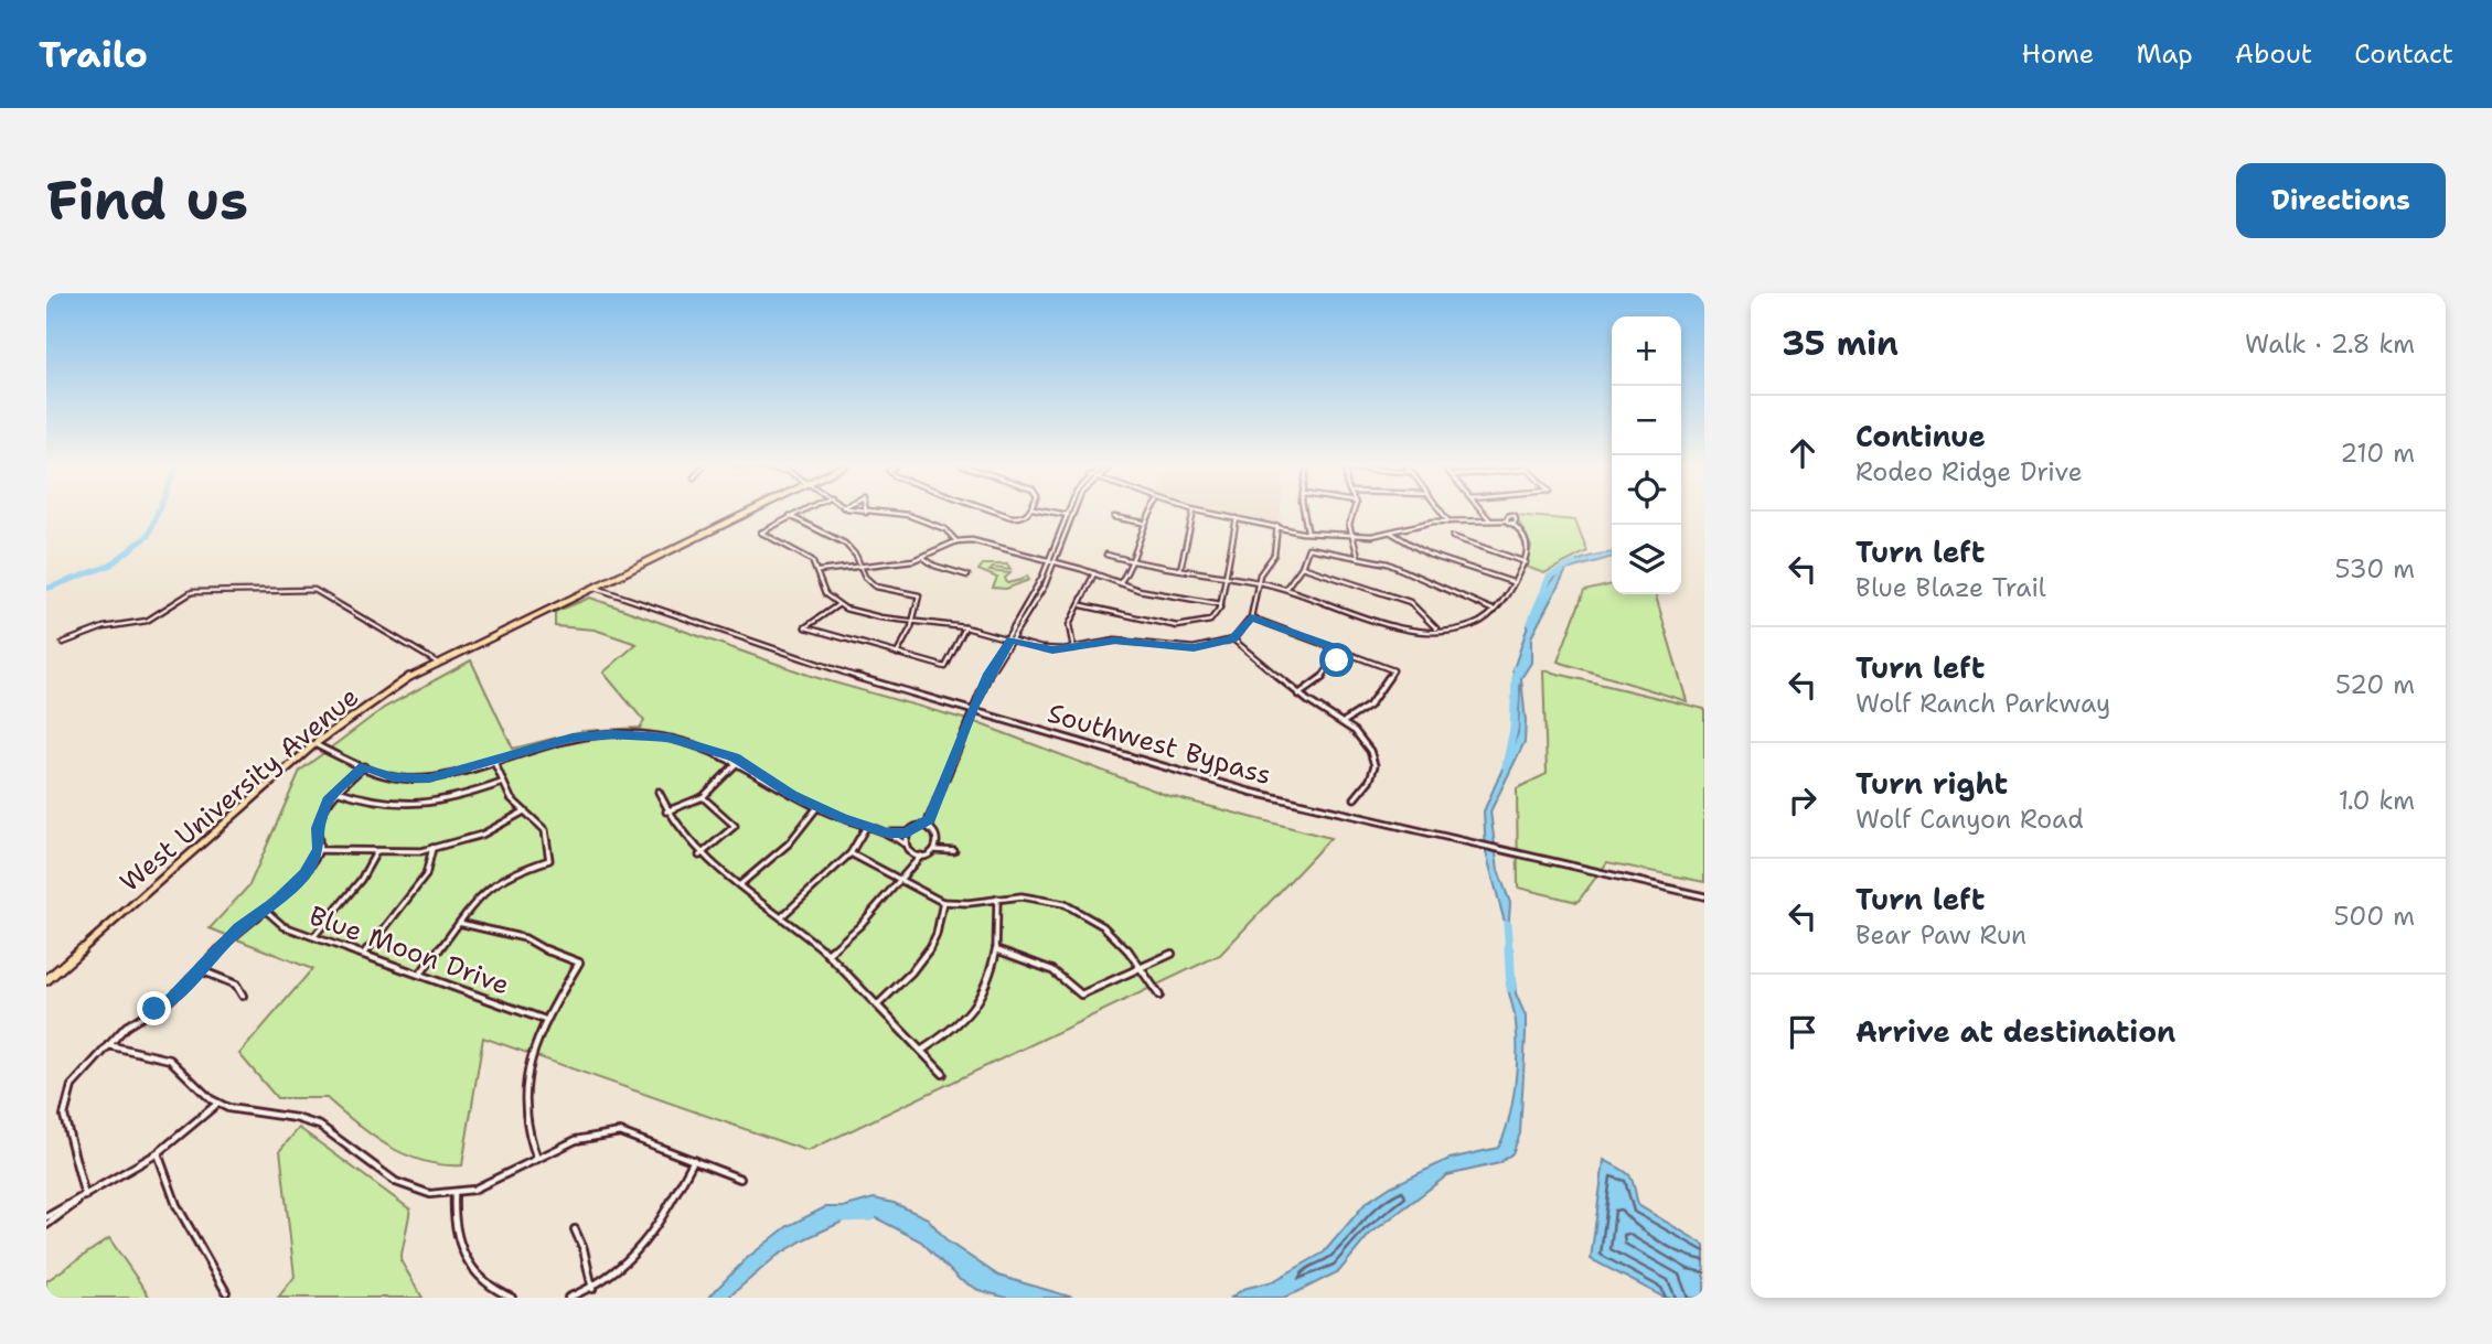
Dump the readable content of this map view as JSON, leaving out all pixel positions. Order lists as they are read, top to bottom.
{
  "streets": {
    "main road": ["West University Avenue"],
    "street": ["Southwest Bypass", "Blue Moon Drive"]
  },
  "crossings": [
    ["Southwest Bypass", "West University Avenue"]
  ],
  "page": {
    "header": "Trailo",
    "nav": [
      "Home",
      "Map",
      "About",
      "Contact"
    ],
    "buttons": "Directions",
    "title": "Find us",
    "heading": ["35 min", "Walk · 2.8 km"],
    "map_buttons": ["+", "−"],
    "list": [
      ["Continue", "Rodeo Ridge Drive", "210 m"],
      ["Turn left", "Blue Blaze Trail", "530 m"],
      ["Turn left", "Wolf Ranch Parkway", "520 m"],
      ["Turn right", "Wolf Canyon Road", "1.0 km"],
      ["Turn left", "Bear Paw Run", "500 m"],
      "Arrive at destination"
    ]
  }
}
